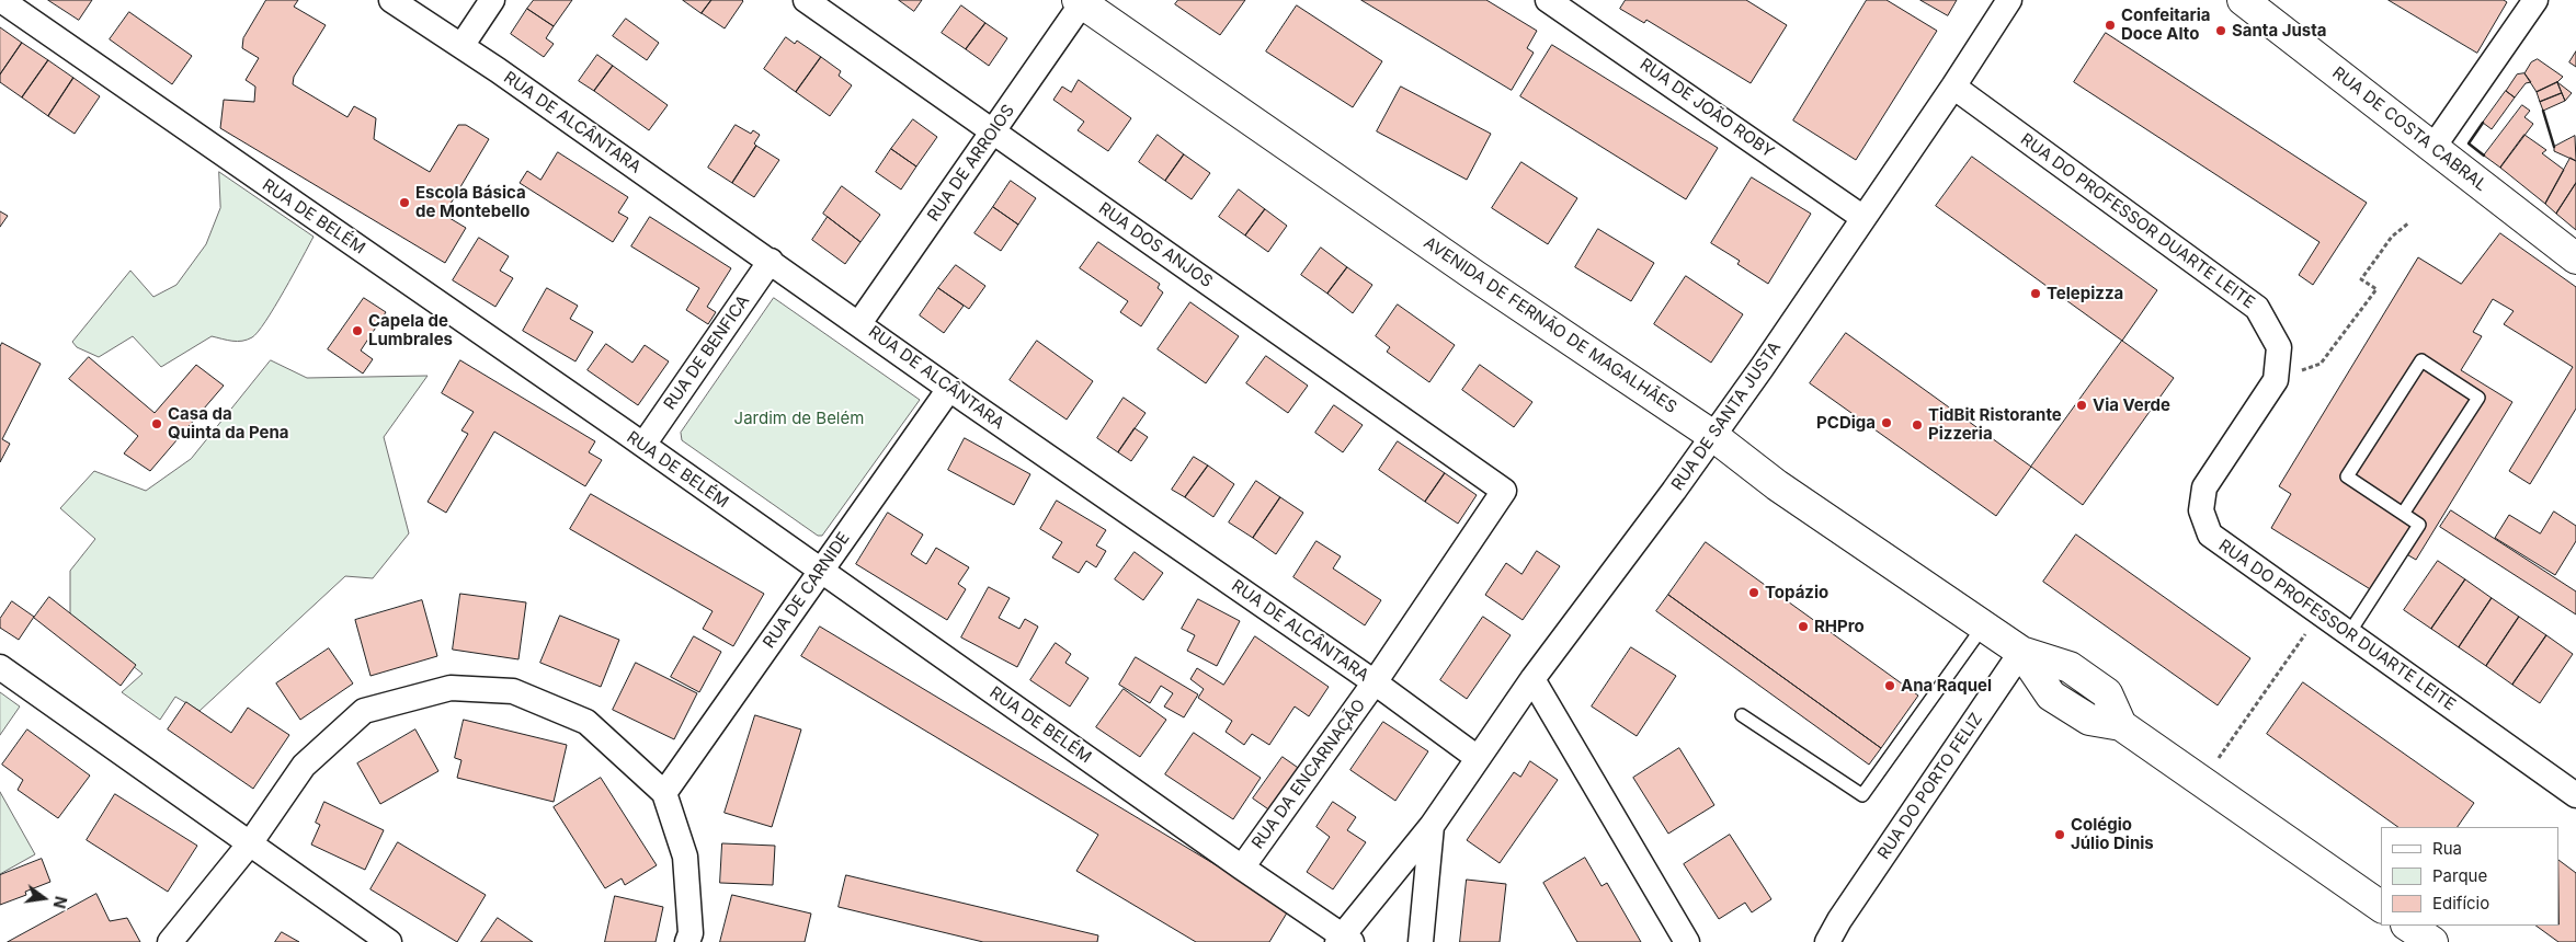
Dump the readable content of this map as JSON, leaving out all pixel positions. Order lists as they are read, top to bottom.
{
  "streets": {
    "main road": ["RUA DE COSTA CABRAL", "AVENIDA DE FERNÃO DE MAGALHÃES"],
    "street": [
      "RUA DE JOÃO ROBY",
      "RUA DE ALCÂNTARA",
      "RUA DE ARROIOS",
      "RUA DE BELÉM",
      "RUA DO PROFESSOR DUARTE LEITE",
      "RUA DOS ANJOS",
      "RUA DE BENFICA",
      "RUA DE SANTA JUSTA",
      "RUA DE CARNIDE",
      "RUA DA ENCARNAÇÃO",
      "RUA DO PORTO FELIZ"
    ]
  },
  "crossings": [
    ["RUA DE JOÃO ROBY", "RUA DE SANTA JUSTA"],
    ["RUA DE ALCÂNTARA", "RUA DE ARROIOS"],
    ["RUA DE ALCÂNTARA", "RUA DE BENFICA"],
    ["RUA DE ALCÂNTARA", "RUA DE SANTA JUSTA"],
    ["RUA DE ALCÂNTARA", "RUA DE CARNIDE"],
    ["RUA DE ALCÂNTARA", "RUA DA ENCARNAÇÃO"],
    ["RUA DE ARROIOS", "RUA DOS ANJOS"],
    ["RUA DE ARROIOS", "AVENIDA DE FERNÃO DE MAGALHÃES"],
    ["RUA DE BELÉM", "RUA DE BENFICA"],
    ["RUA DE BELÉM", "RUA DE SANTA JUSTA"],
    ["RUA DE BELÉM", "RUA DE CARNIDE"],
    ["RUA DE BELÉM", "RUA DA ENCARNAÇÃO"],
    ["RUA DO PROFESSOR DUARTE LEITE", "RUA DE SANTA JUSTA"],
    ["RUA DOS ANJOS", "RUA DA ENCARNAÇÃO"],
    ["AVENIDA DE FERNÃO DE MAGALHÃES", "RUA DE SANTA JUSTA"],
    ["AVENIDA DE FERNÃO DE MAGALHÃES", "RUA DO PORTO FELIZ"]
  ],
  "parks": ["Jardim de Belém"],
  "places": [
    "Confeitaria Doce Alto",
    "Santa Justa",
    "Escola Básica de Montebello",
    "Telepizza",
    "Capela de Lumbrales",
    "Via Verde",
    "PCDiga",
    "Casa da Quinta da Pena",
    "TidBit Ristorante Pizzeria",
    "Topázio",
    "RHPro",
    "Ana Raquel",
    "Colégio Júlio Dinis"
  ],
  "legend": ["Rua", "Parque", "Edifício"],
  "north": "right"
}
